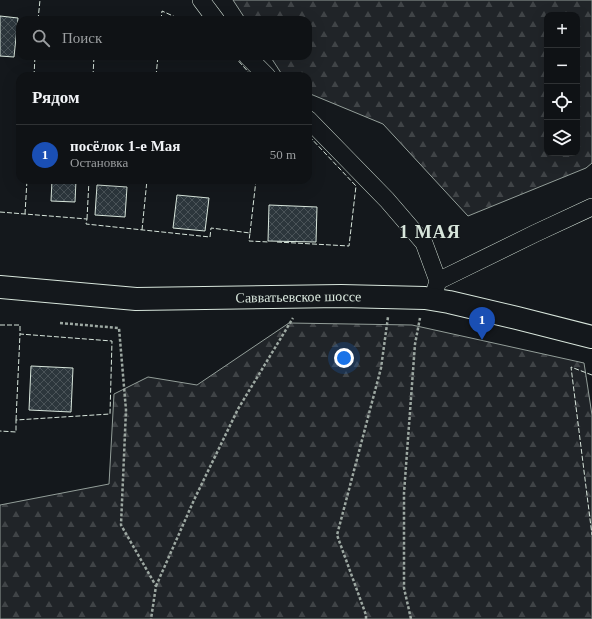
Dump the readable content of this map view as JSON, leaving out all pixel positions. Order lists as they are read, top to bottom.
{
  "streets": {
    "main road": ["Савватьевское шоссе"]
  },
  "districts": ["1 МАЯ"],
  "page": {
    "map_buttons": ["+", "−"],
    "search": "Поиск",
    "heading": "Рядом",
    "list": [
      {
        "mark": "1",
        "name": "посёлок 1-е Мая",
        "note": "Остановка",
        "value": "50 m"
      }
    ],
    "pins": "1"
  }
}
